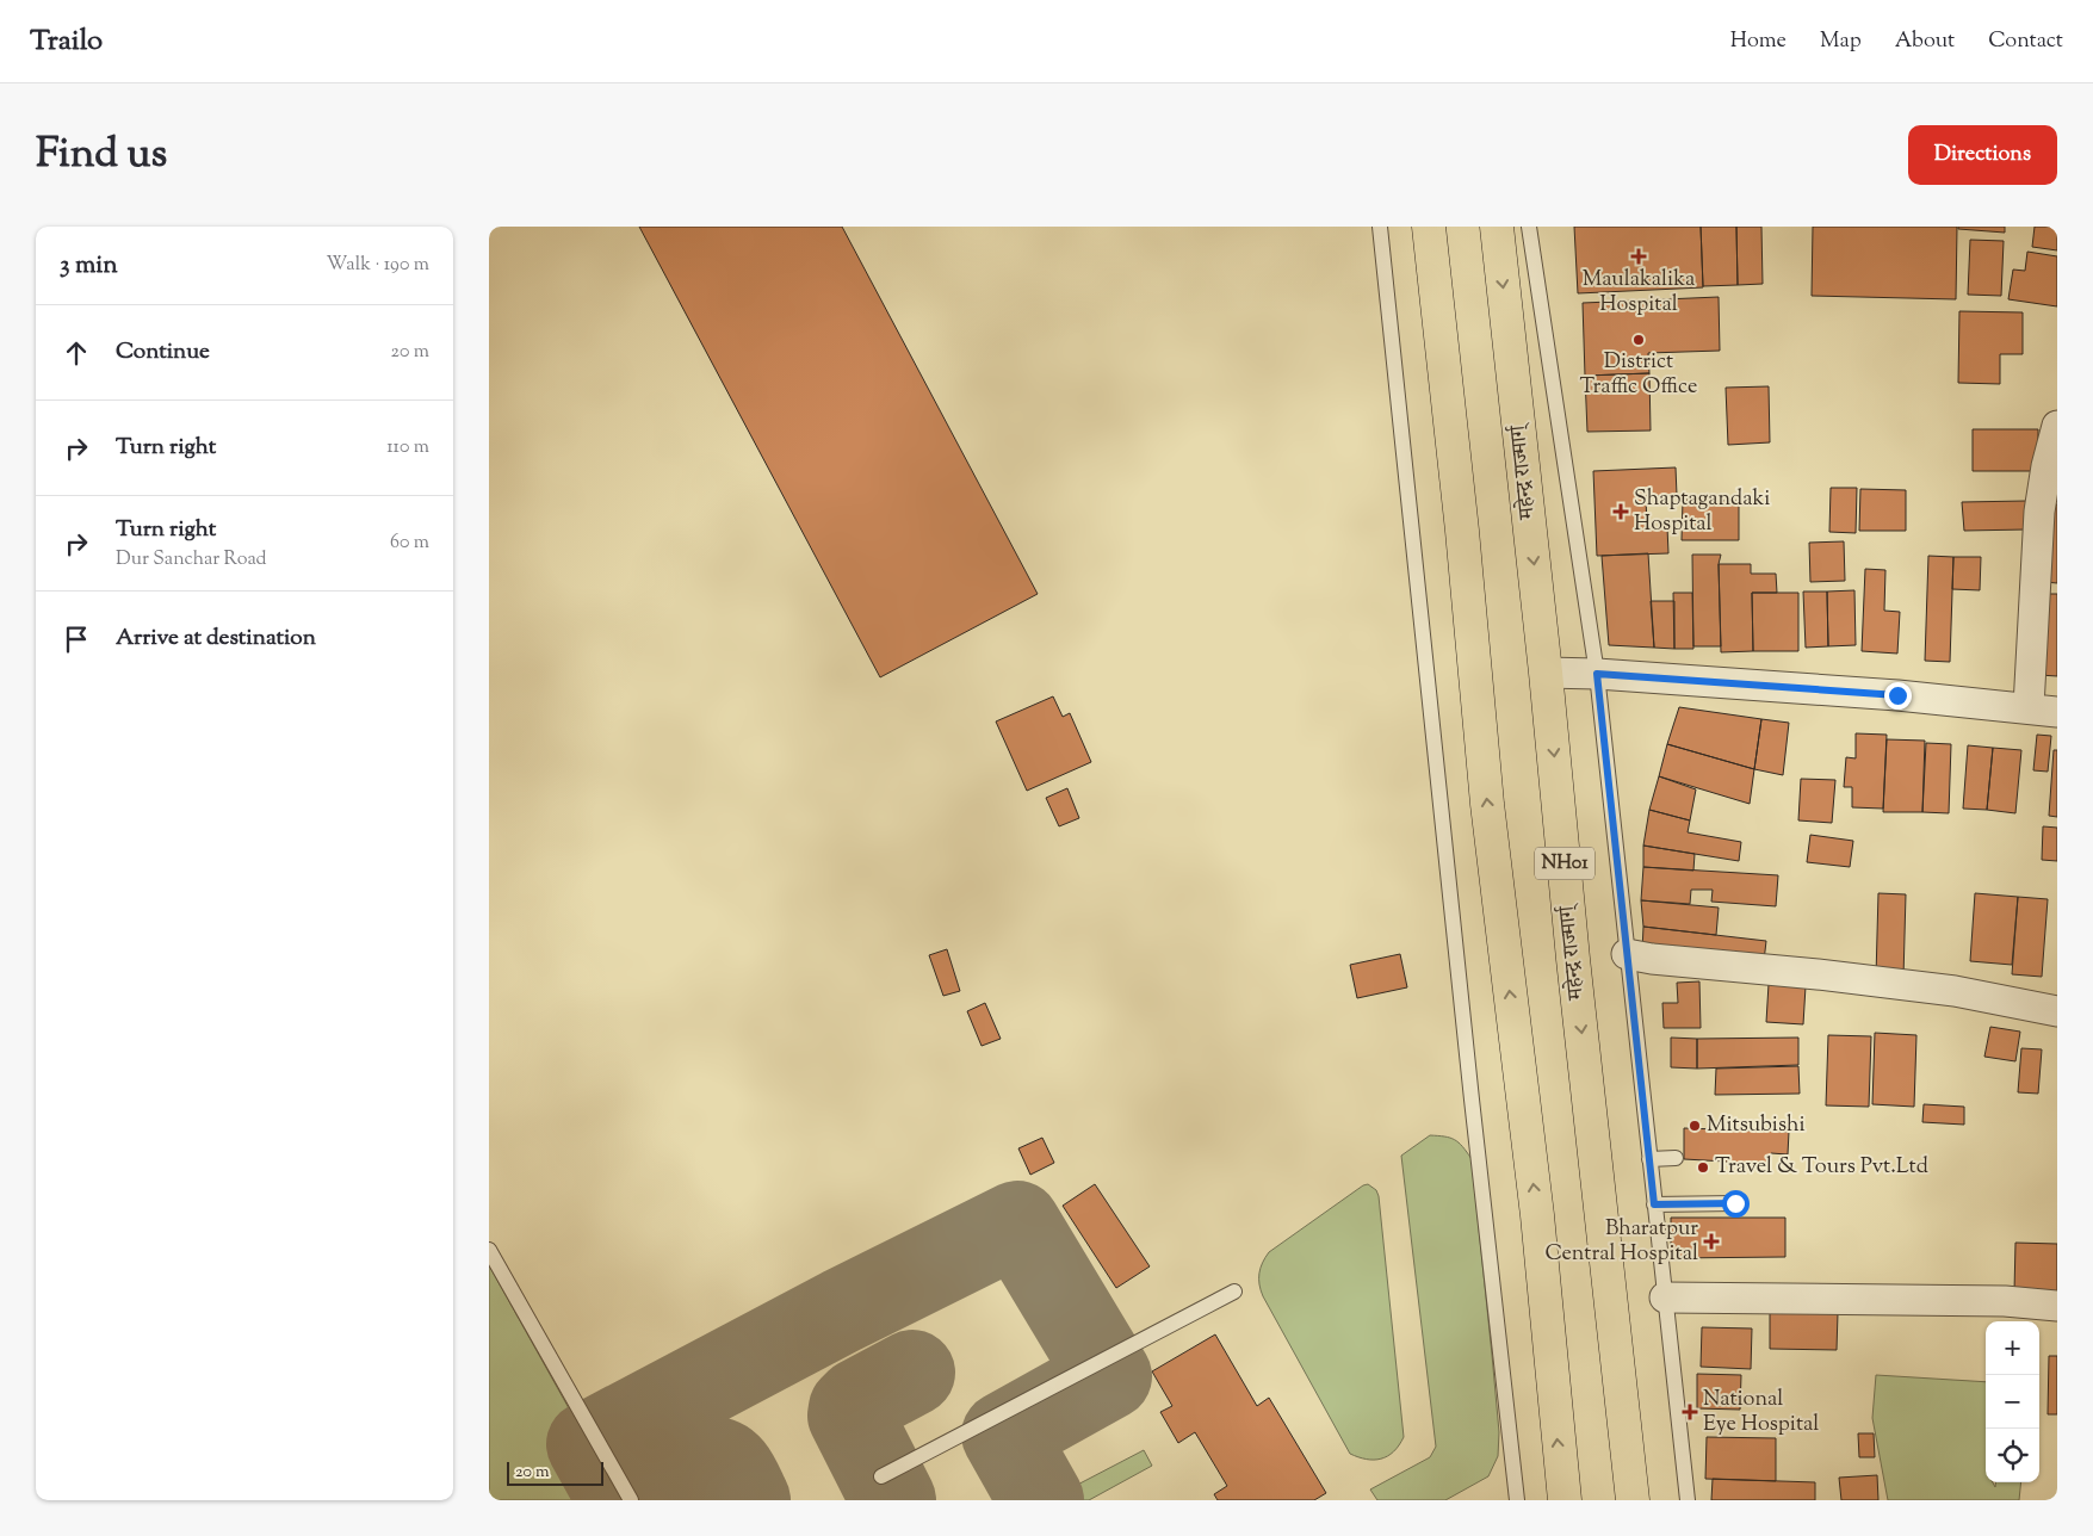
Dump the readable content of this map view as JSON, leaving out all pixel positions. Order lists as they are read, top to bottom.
{
  "streets": {
    "highway": ["महेन्द्र राज्मार्ग्", "NH01"]
  },
  "places": {
    "health": [
      "Maulakalika Hospital",
      "Shaptagandaki Hospital",
      "Bharatpur Central Hospital",
      "National Eye Hospital"
    ],
    "other": ["District Traffic Office", "Mitsubishi", "Travel & Tours Pvt.Ltd"]
  },
  "scale_bar": "20 m",
  "page": {
    "header": "Trailo",
    "nav": [
      "Home",
      "Map",
      "About",
      "Contact"
    ],
    "title": "Find us",
    "buttons": "Directions",
    "heading": ["3 min", "Walk · 190 m"],
    "list": [
      ["Continue", "20 m"],
      ["Turn right", "110 m"],
      ["Turn right", "Dur Sanchar Road", "60 m"],
      "Arrive at destination"
    ],
    "map_buttons": ["+", "−"],
    "scale": "20 m"
  }
}
